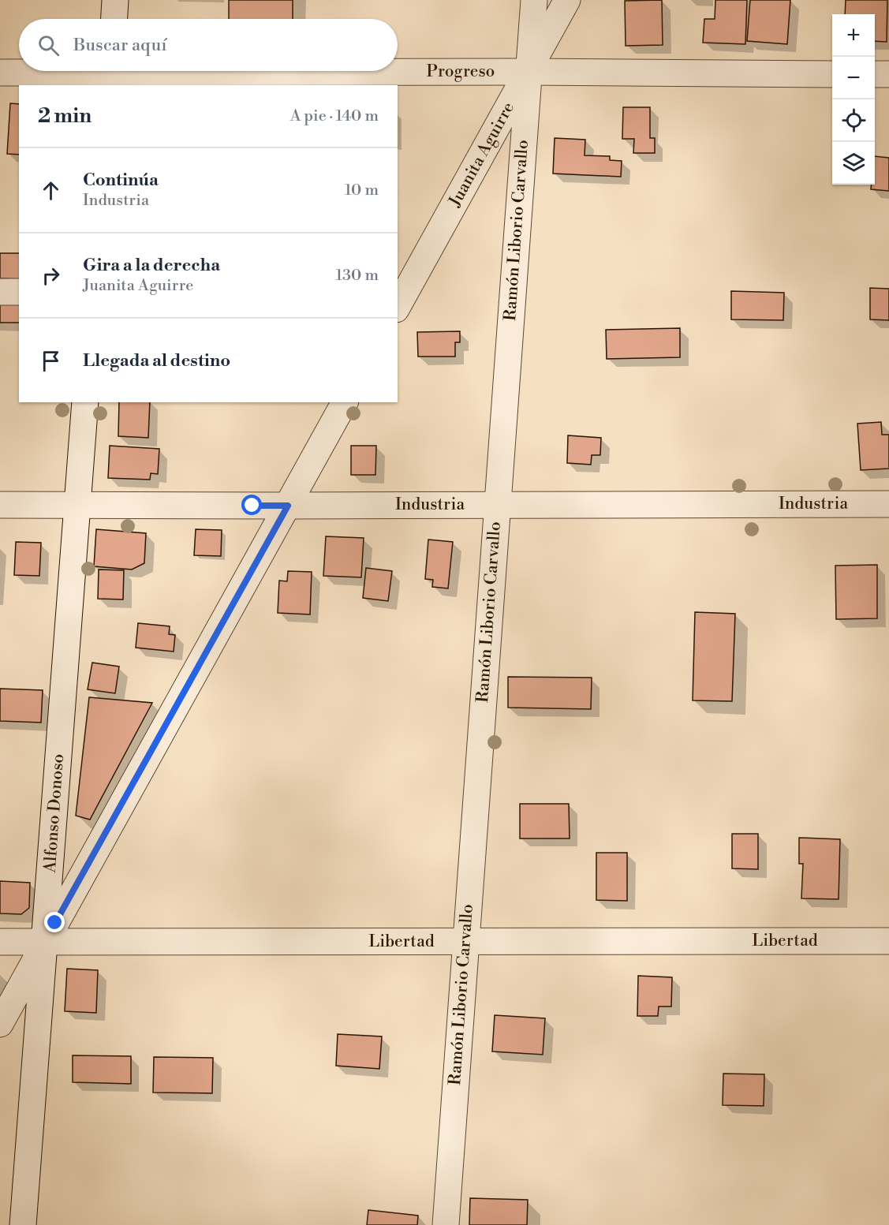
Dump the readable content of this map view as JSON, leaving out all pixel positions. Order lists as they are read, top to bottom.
{
  "streets": {
    "street": [
      "Progreso",
      "Juanita Aguirre",
      "Ramón Liborio Carvallo",
      "Industria",
      "Alfonso Donoso",
      "Libertad"
    ]
  },
  "crossings": [
    ["Progreso", "Juanita Aguirre"],
    ["Progreso", "Ramón Liborio Carvallo"],
    ["Juanita Aguirre", "Ramón Liborio Carvallo"],
    ["Ramón Liborio Carvallo", "Industria"],
    ["Ramón Liborio Carvallo", "Libertad"],
    ["Industria", "Alfonso Donoso"],
    ["Alfonso Donoso", "Libertad"]
  ],
  "page": {
    "map_buttons": ["+", "−"],
    "search": "Buscar aquí",
    "heading": ["2 min", "A pie · 140 m"],
    "list": [
      ["Continúa", "Industria", "10 m"],
      ["Gira a la derecha", "Juanita Aguirre", "130 m"],
      "Llegada al destino"
    ]
  }
}
